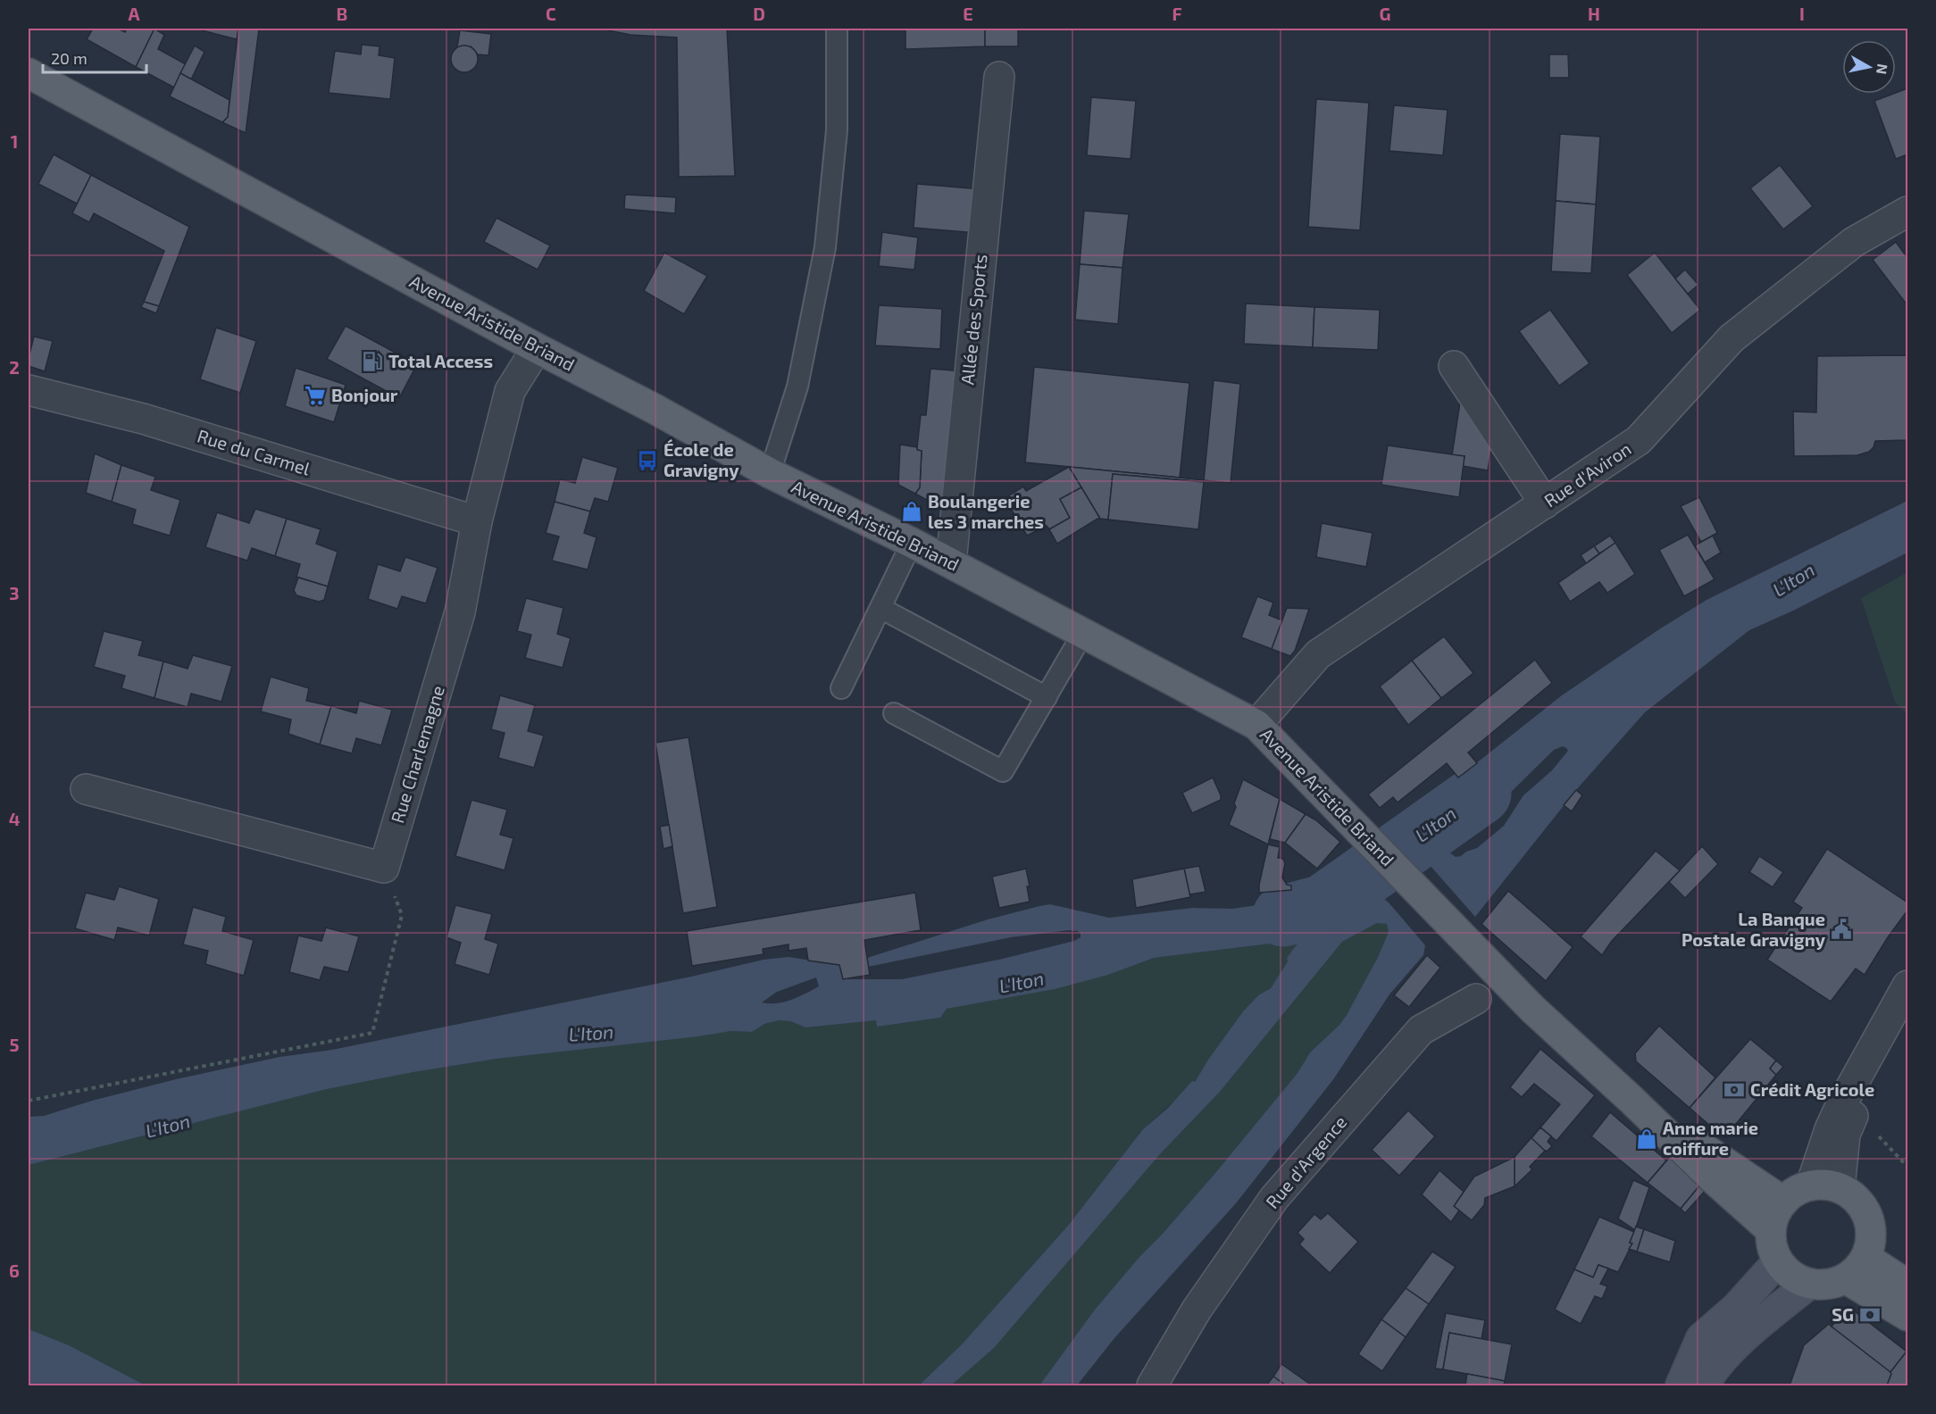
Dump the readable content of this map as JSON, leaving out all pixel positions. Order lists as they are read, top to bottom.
{
  "streets": {
    "main road": ["Avenue Aristide Briand"],
    "street": [
      "Allée des Sports",
      "Rue du Carmel",
      "Rue d'Aviron",
      "Rue Charlemagne",
      "Rue d'Argence"
    ]
  },
  "crossings": [
    ["Allée des Sports", "Avenue Aristide Briand"],
    ["Avenue Aristide Briand", "Rue d'Aviron"],
    ["Avenue Aristide Briand", "Rue Charlemagne"],
    ["Avenue Aristide Briand", "Rue d'Argence"],
    ["Rue du Carmel", "Rue Charlemagne"]
  ],
  "water": ["L'Iton"],
  "places": {
    "fuel station": ["Total Access"],
    "supermarket": ["Bonjour"],
    "bus stop": ["École de Gravigny"],
    "shop": ["Boulangerie les 3 marches", "Anne marie coiffure"],
    "public building": ["La Banque Postale Gravigny"],
    "bank": ["Crédit Agricole", "SG"]
  },
  "scale_bar": "20 m",
  "north": "right",
  "grid": {
    "columns": [
      "A",
      "B",
      "C",
      "D",
      "E",
      "F",
      "G",
      "H",
      "I"
    ],
    "rows": [
      "1",
      "2",
      "3",
      "4",
      "5",
      "6"
    ]
  }
}
